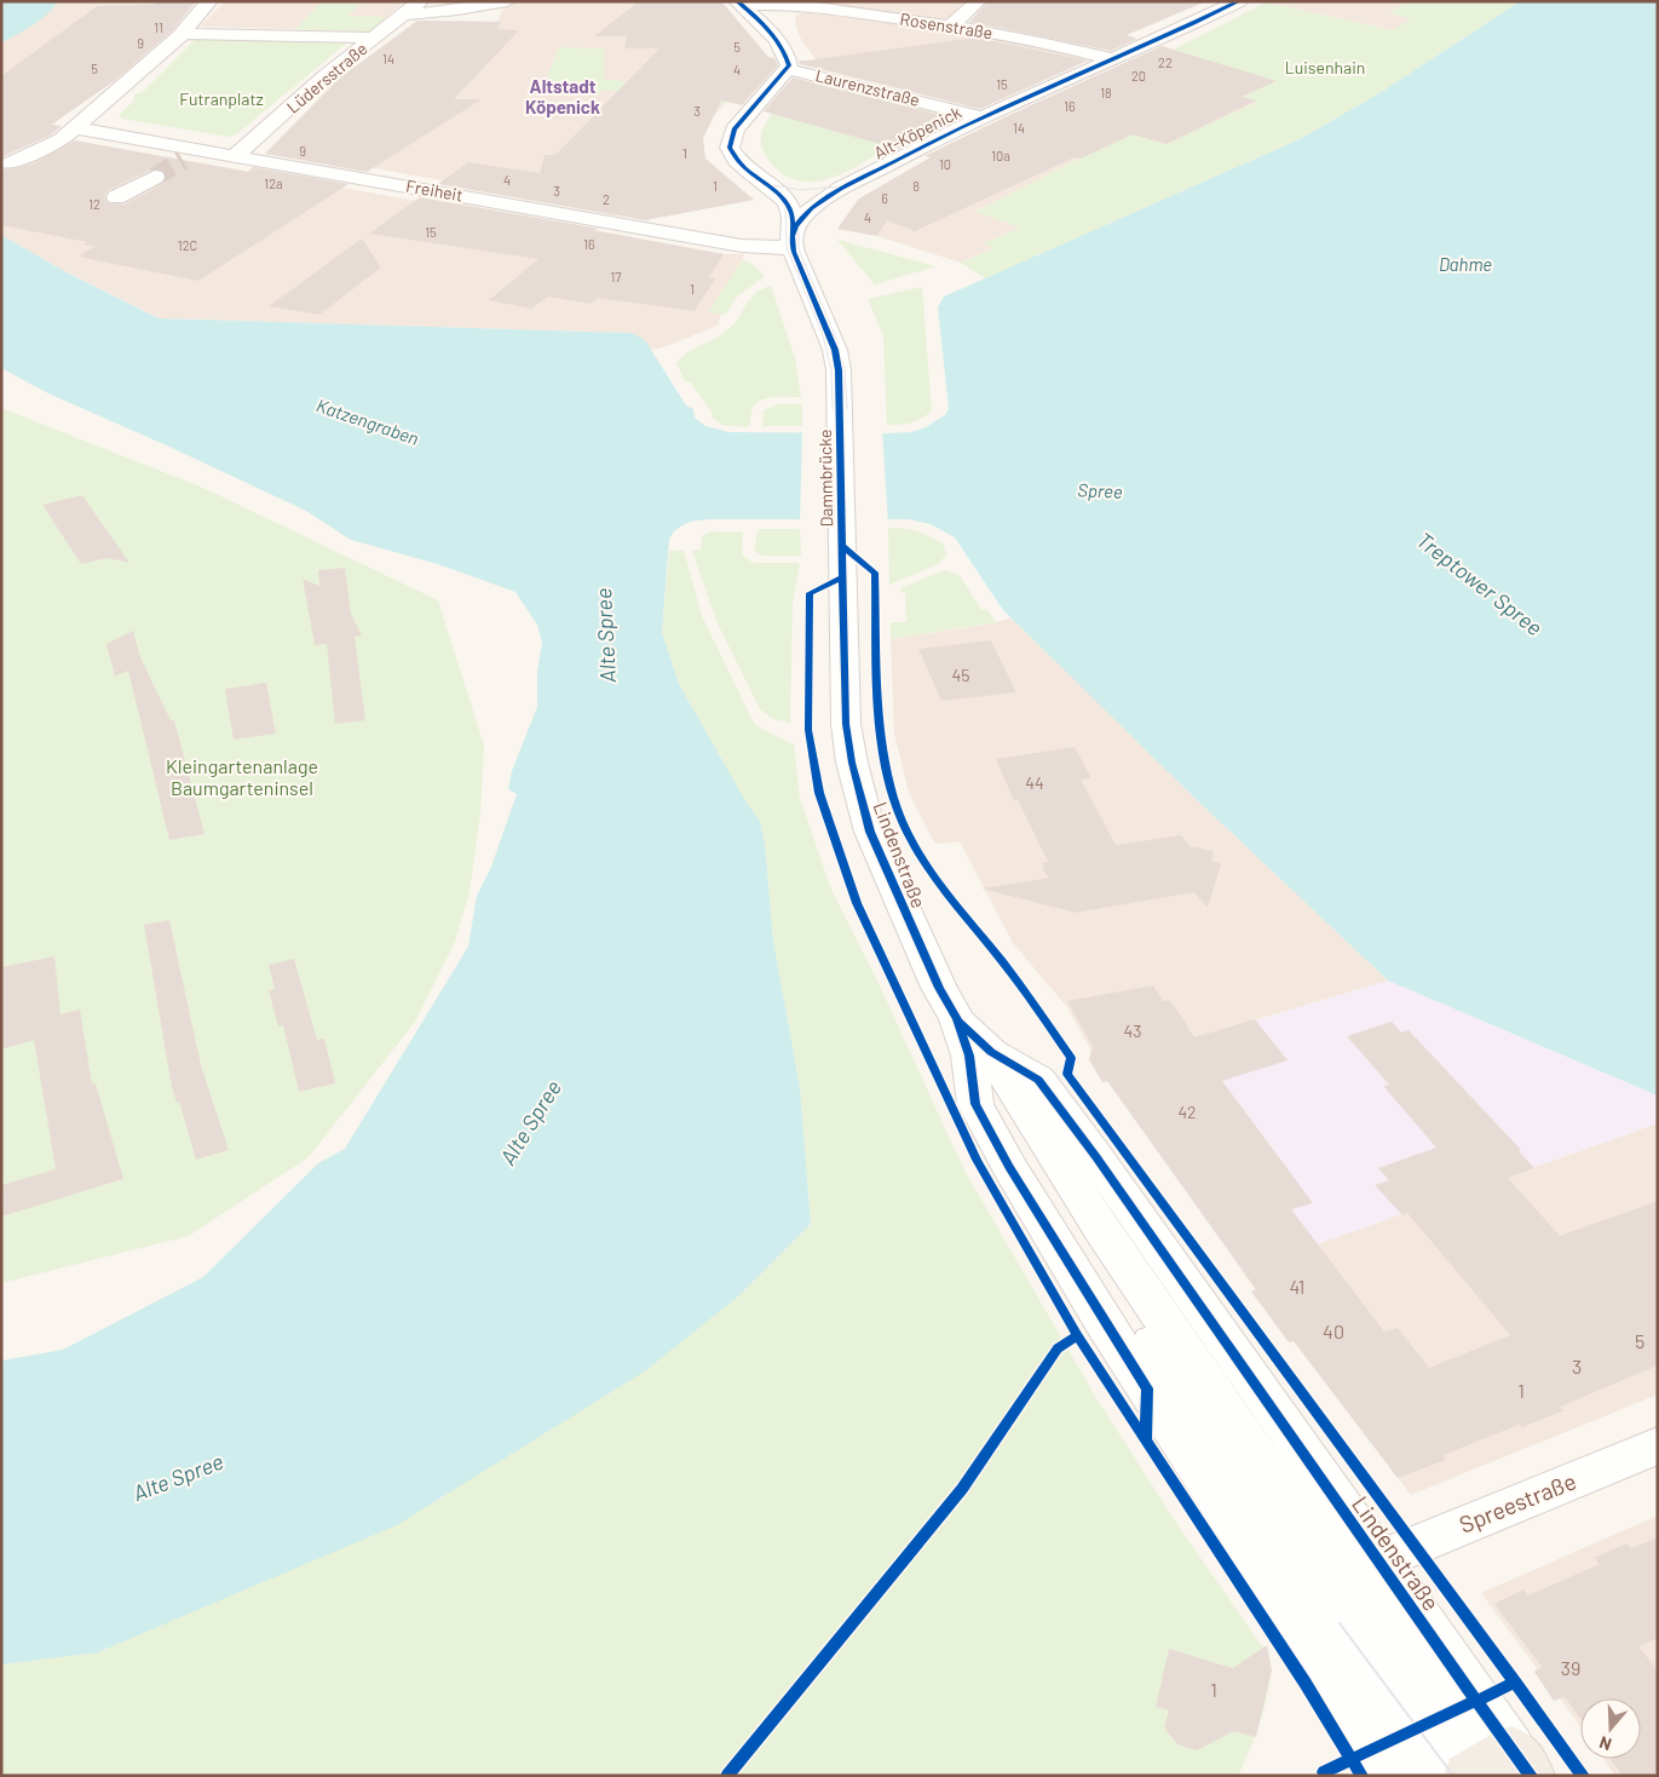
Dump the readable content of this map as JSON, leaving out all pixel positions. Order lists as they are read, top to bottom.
{
  "streets": {
    "street": [
      "Rosenstraße",
      "Lüdersstraße",
      "Laurenzstraße",
      "Alt-Köpenick",
      "Freiheit",
      "Dammbrücke",
      "Lindenstraße",
      "Spreestraße"
    ]
  },
  "crossings": [
    ["Rosenstraße", "Alt-Köpenick"],
    ["Lüdersstraße", "Freiheit"],
    ["Laurenzstraße", "Alt-Köpenick"],
    ["Alt-Köpenick", "Freiheit"],
    ["Dammbrücke", "Lindenstraße"],
    ["Lindenstraße", "Spreestraße"]
  ],
  "districts": ["Altstadt Köpenick"],
  "water": [
    "Dahme",
    "Katzengraben",
    "Spree",
    "Treptower Spree",
    "Alte Spree"
  ],
  "parks": ["Luisenhain", "Futranplatz", "Kleingartenanlage Baumgarteninsel"],
  "house_numbers": [
    "11",
    "9",
    "5",
    "14",
    "22",
    "5",
    "4",
    "20",
    "15",
    "18",
    "16",
    "3",
    "14",
    "9",
    "1",
    "10a",
    "10",
    "4",
    "12a",
    "1",
    "8",
    "3",
    "6",
    "2",
    "12",
    "4",
    "15",
    "16",
    "12C",
    "17",
    "1",
    "45",
    "44",
    "43",
    "42",
    "41",
    "40",
    "5",
    "3",
    "1",
    "39",
    "1"
  ],
  "north": "bottom"
}
